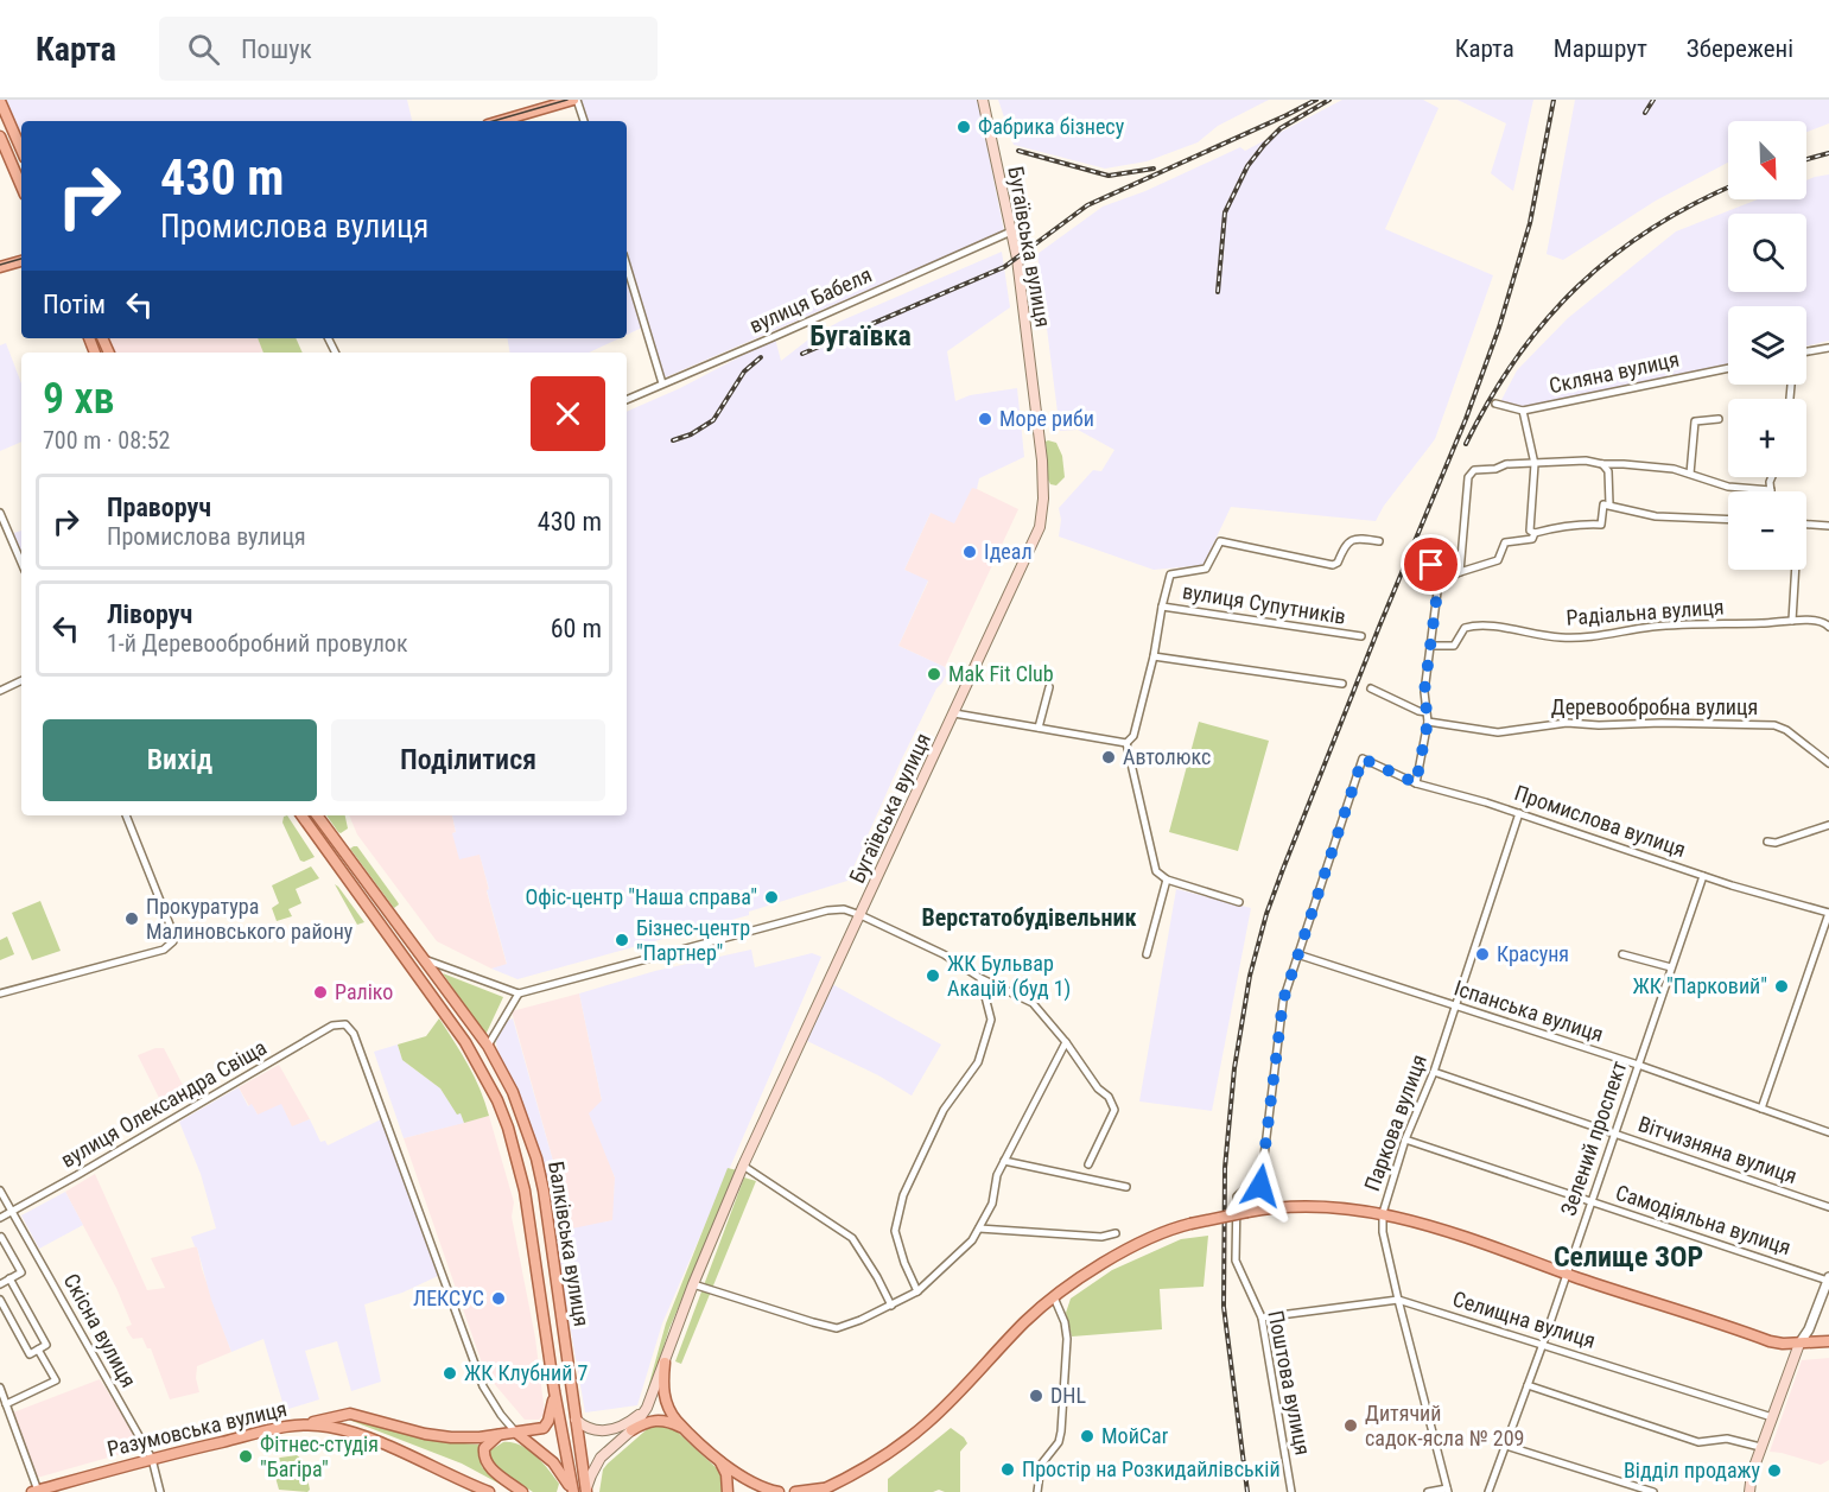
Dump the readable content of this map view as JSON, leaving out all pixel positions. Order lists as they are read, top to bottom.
{
  "streets": {
    "main road": ["Бугаївська вулиця", "Балківська вулиця", "Разумовська вулиця"],
    "street": [
      "вулиця Бабеля",
      "Скляна вулиця",
      "вулиця Супутників",
      "Радіальна вулиця",
      "Деревообробна вулиця",
      "Промислова вулиця",
      "Іспанська вулиця",
      "вулиця Олександра Свіща",
      "Паркова вулиця",
      "Зелений проспект",
      "Вітчизняна вулиця",
      "Самодіяльна вулиця",
      "Селищна вулиця",
      "Cкісна вулиця",
      "Поштова вулиця"
    ]
  },
  "crossings": [
    ["Бугаївська вулиця", "вулиця Бабеля"],
    ["Бугаївська вулиця", "Балківська вулиця"],
    ["Промислова вулиця", "Паркова вулиця"],
    ["Промислова вулиця", "Зелений проспект"],
    ["Промислова вулиця", "Поштова вулиця"],
    ["Іспанська вулиця", "Паркова вулиця"],
    ["Іспанська вулиця", "Зелений проспект"],
    ["Іспанська вулиця", "Поштова вулиця"],
    ["вулиця Олександра Свіща", "Cкісна вулиця"],
    ["Паркова вулиця", "Вітчизняна вулиця"],
    ["Паркова вулиця", "Самодіяльна вулиця"],
    ["Паркова вулиця", "Селищна вулиця"],
    ["Зелений проспект", "Вітчизняна вулиця"],
    ["Зелений проспект", "Самодіяльна вулиця"],
    ["Зелений проспект", "Селищна вулиця"],
    ["Селищна вулиця", "Поштова вулиця"],
    ["Cкісна вулиця", "Разумовська вулиця"]
  ],
  "districts": ["Бугаївка", "Верстатобудівельник", "Селище ЗОР"],
  "places": [
    "Фабрика бізнесу",
    "Море риби",
    "Ідеал",
    "Mak Fit Club",
    "Автолюкс",
    "Офіс-центр \"Наша справа\"",
    "Прокуратура Малиновського району",
    "Бізнес-центр \"Партнер\"",
    "Красуня",
    "ЖК Бульвар Акацій (буд 1)",
    "ЖК \"Парковий\"",
    "Раліко",
    "ЛЕКСУС",
    "ЖК Клубний 7",
    "DHL",
    "Дитячий садок-ясла № 209",
    "МойCar",
    "Фітнес-студія \"Багіра\"",
    "Простір на Розкидайлівській",
    "Відділ продажу"
  ],
  "north": "bottom right",
  "page": {
    "header": "Карта",
    "search": "Пошук",
    "nav": ["Карта", "Маршрут", "Збережені"],
    "map_buttons": ["+", "−"],
    "turn": ["430 m", "Промислова вулиця"],
    "then": "Потім",
    "heading": ["9 хв", "700 m · 08:52"],
    "list": [
      {
        "name": "Праворуч",
        "note": "Промислова вулиця",
        "value": "430 m"
      },
      {
        "name": "Ліворуч",
        "note": "1-й Деревообробний провулок",
        "value": "60 m"
      }
    ],
    "buttons": ["Вихід", "Поділитися"]
  }
}
